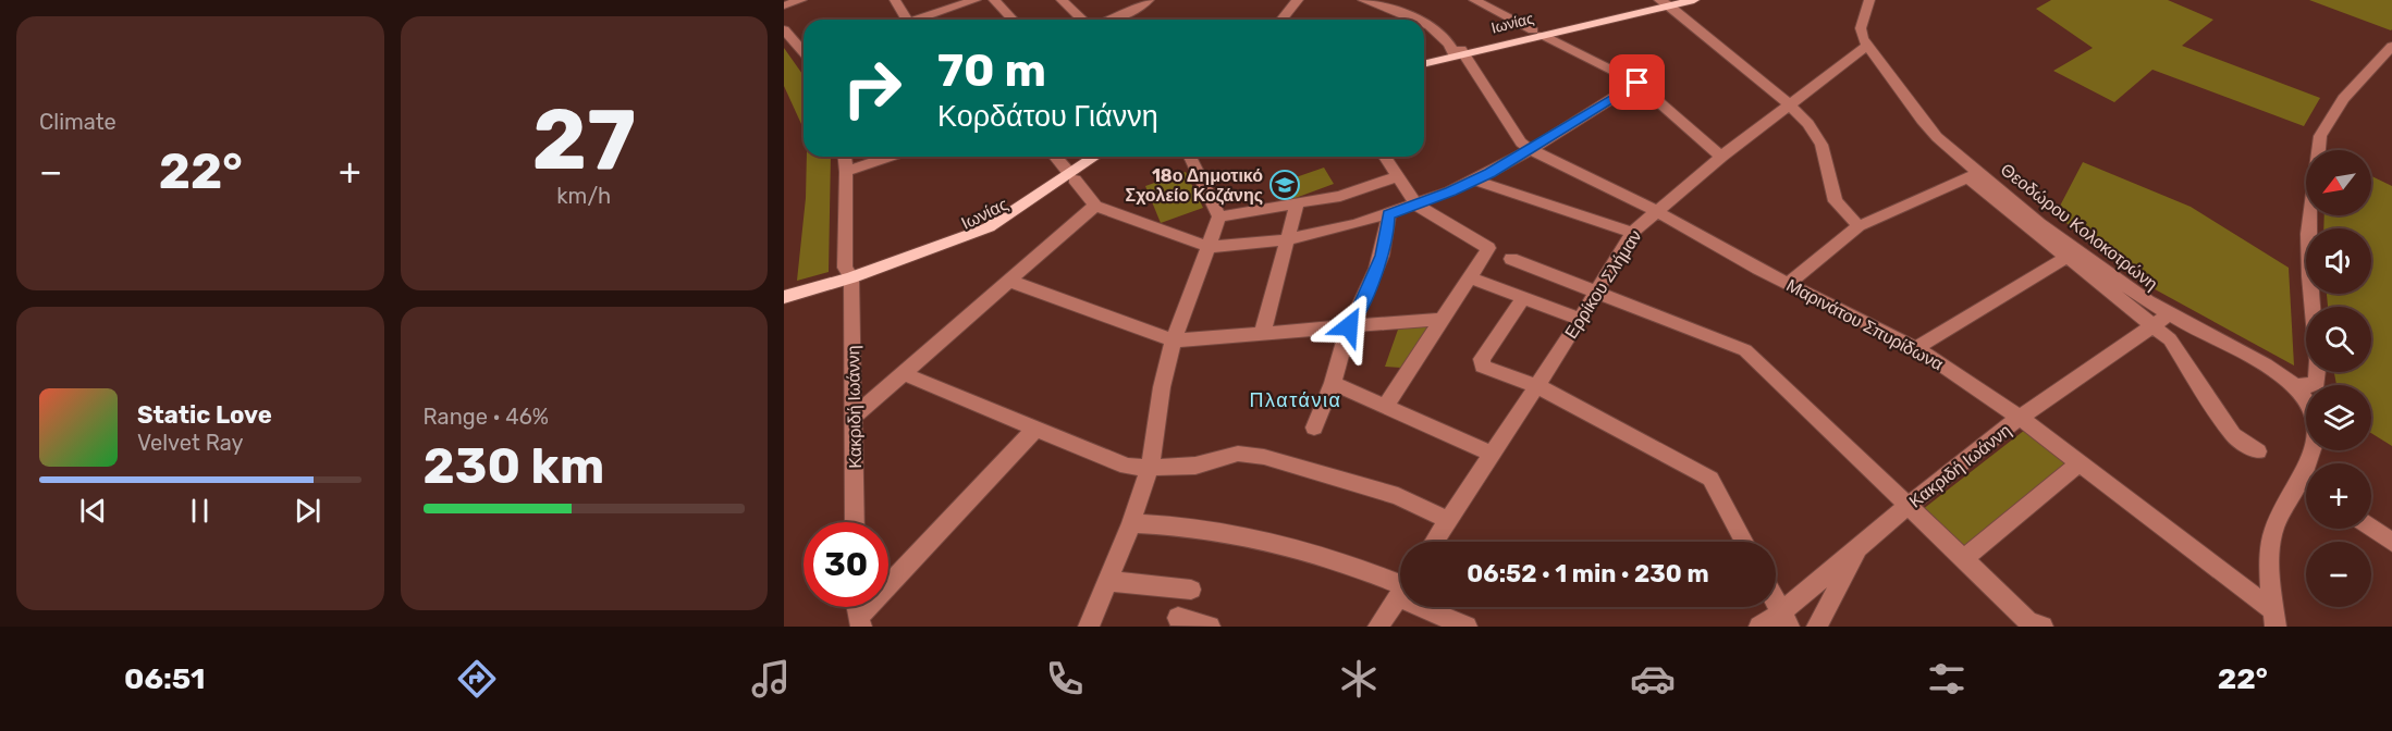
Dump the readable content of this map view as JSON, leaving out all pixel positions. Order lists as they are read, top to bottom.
{
  "streets": {
    "main road": ["Ιωνίας"],
    "street": [
      "Θεοδώρου Κολοκοτρώνη",
      "Ερρίκου Σλήμαν",
      "Μαρινάτου Σπυρίδωνα",
      "Κακριδή Ιωάννη"
    ]
  },
  "crossings": [
    ["Ιωνίας", "Μαρινάτου Σπυρίδωνα"],
    ["Ιωνίας", "Κακριδή Ιωάννη"],
    ["Θεοδώρου Κολοκοτρώνη", "Ερρίκου Σλήμαν"],
    ["Θεοδώρου Κολοκοτρώνη", "Μαρινάτου Σπυρίδωνα"],
    ["Θεοδώρου Κολοκοτρώνη", "Κακριδή Ιωάννη"],
    ["Ερρίκου Σλήμαν", "Μαρινάτου Σπυρίδωνα"],
    ["Μαρινάτου Σπυρίδωνα", "Κακριδή Ιωάννη"]
  ],
  "districts": ["Πλατάνια"],
  "places": {
    "school or university": ["18ο Δημοτικό Σχολείο Κοζάνης"]
  },
  "north": "bottom left",
  "page": {
    "tile": [
      "Climate",
      ["27", "km/h"],
      ["Range · 46%", "230 km"]
    ],
    "turn": ["70 m", "Κορδάτου Γιάννη"],
    "heat": ["−", "22°", "+"],
    "map_buttons": ["+", "−"],
    "song": ["Static Love", "Velvet Ray"],
    "limit": "30",
    "trip": "06:52 · 1 min · 230 m",
    "tabs": ["06:51", "22°"]
  }
}
